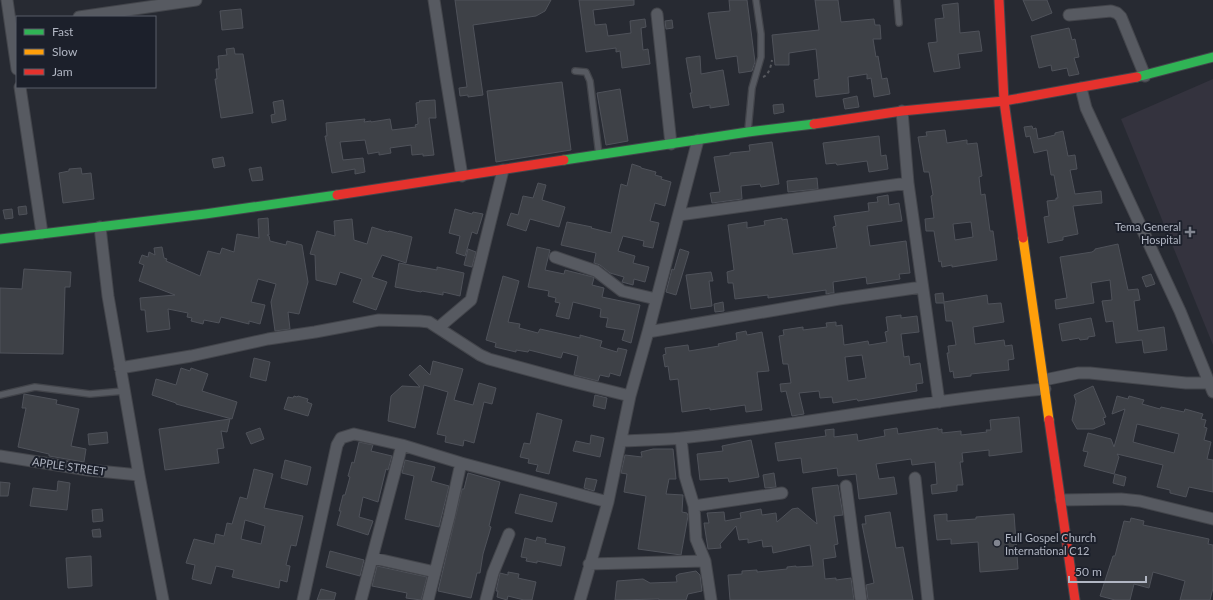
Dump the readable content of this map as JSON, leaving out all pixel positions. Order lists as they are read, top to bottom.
{
  "streets": {
    "street": ["APPLE STREET"]
  },
  "places": {
    "health": ["Tema General Hospital"],
    "other": ["Full Gospel Church International C12"]
  },
  "legend": ["Fast", "Slow", "Jam"],
  "scale_bar": "50 m"
}
